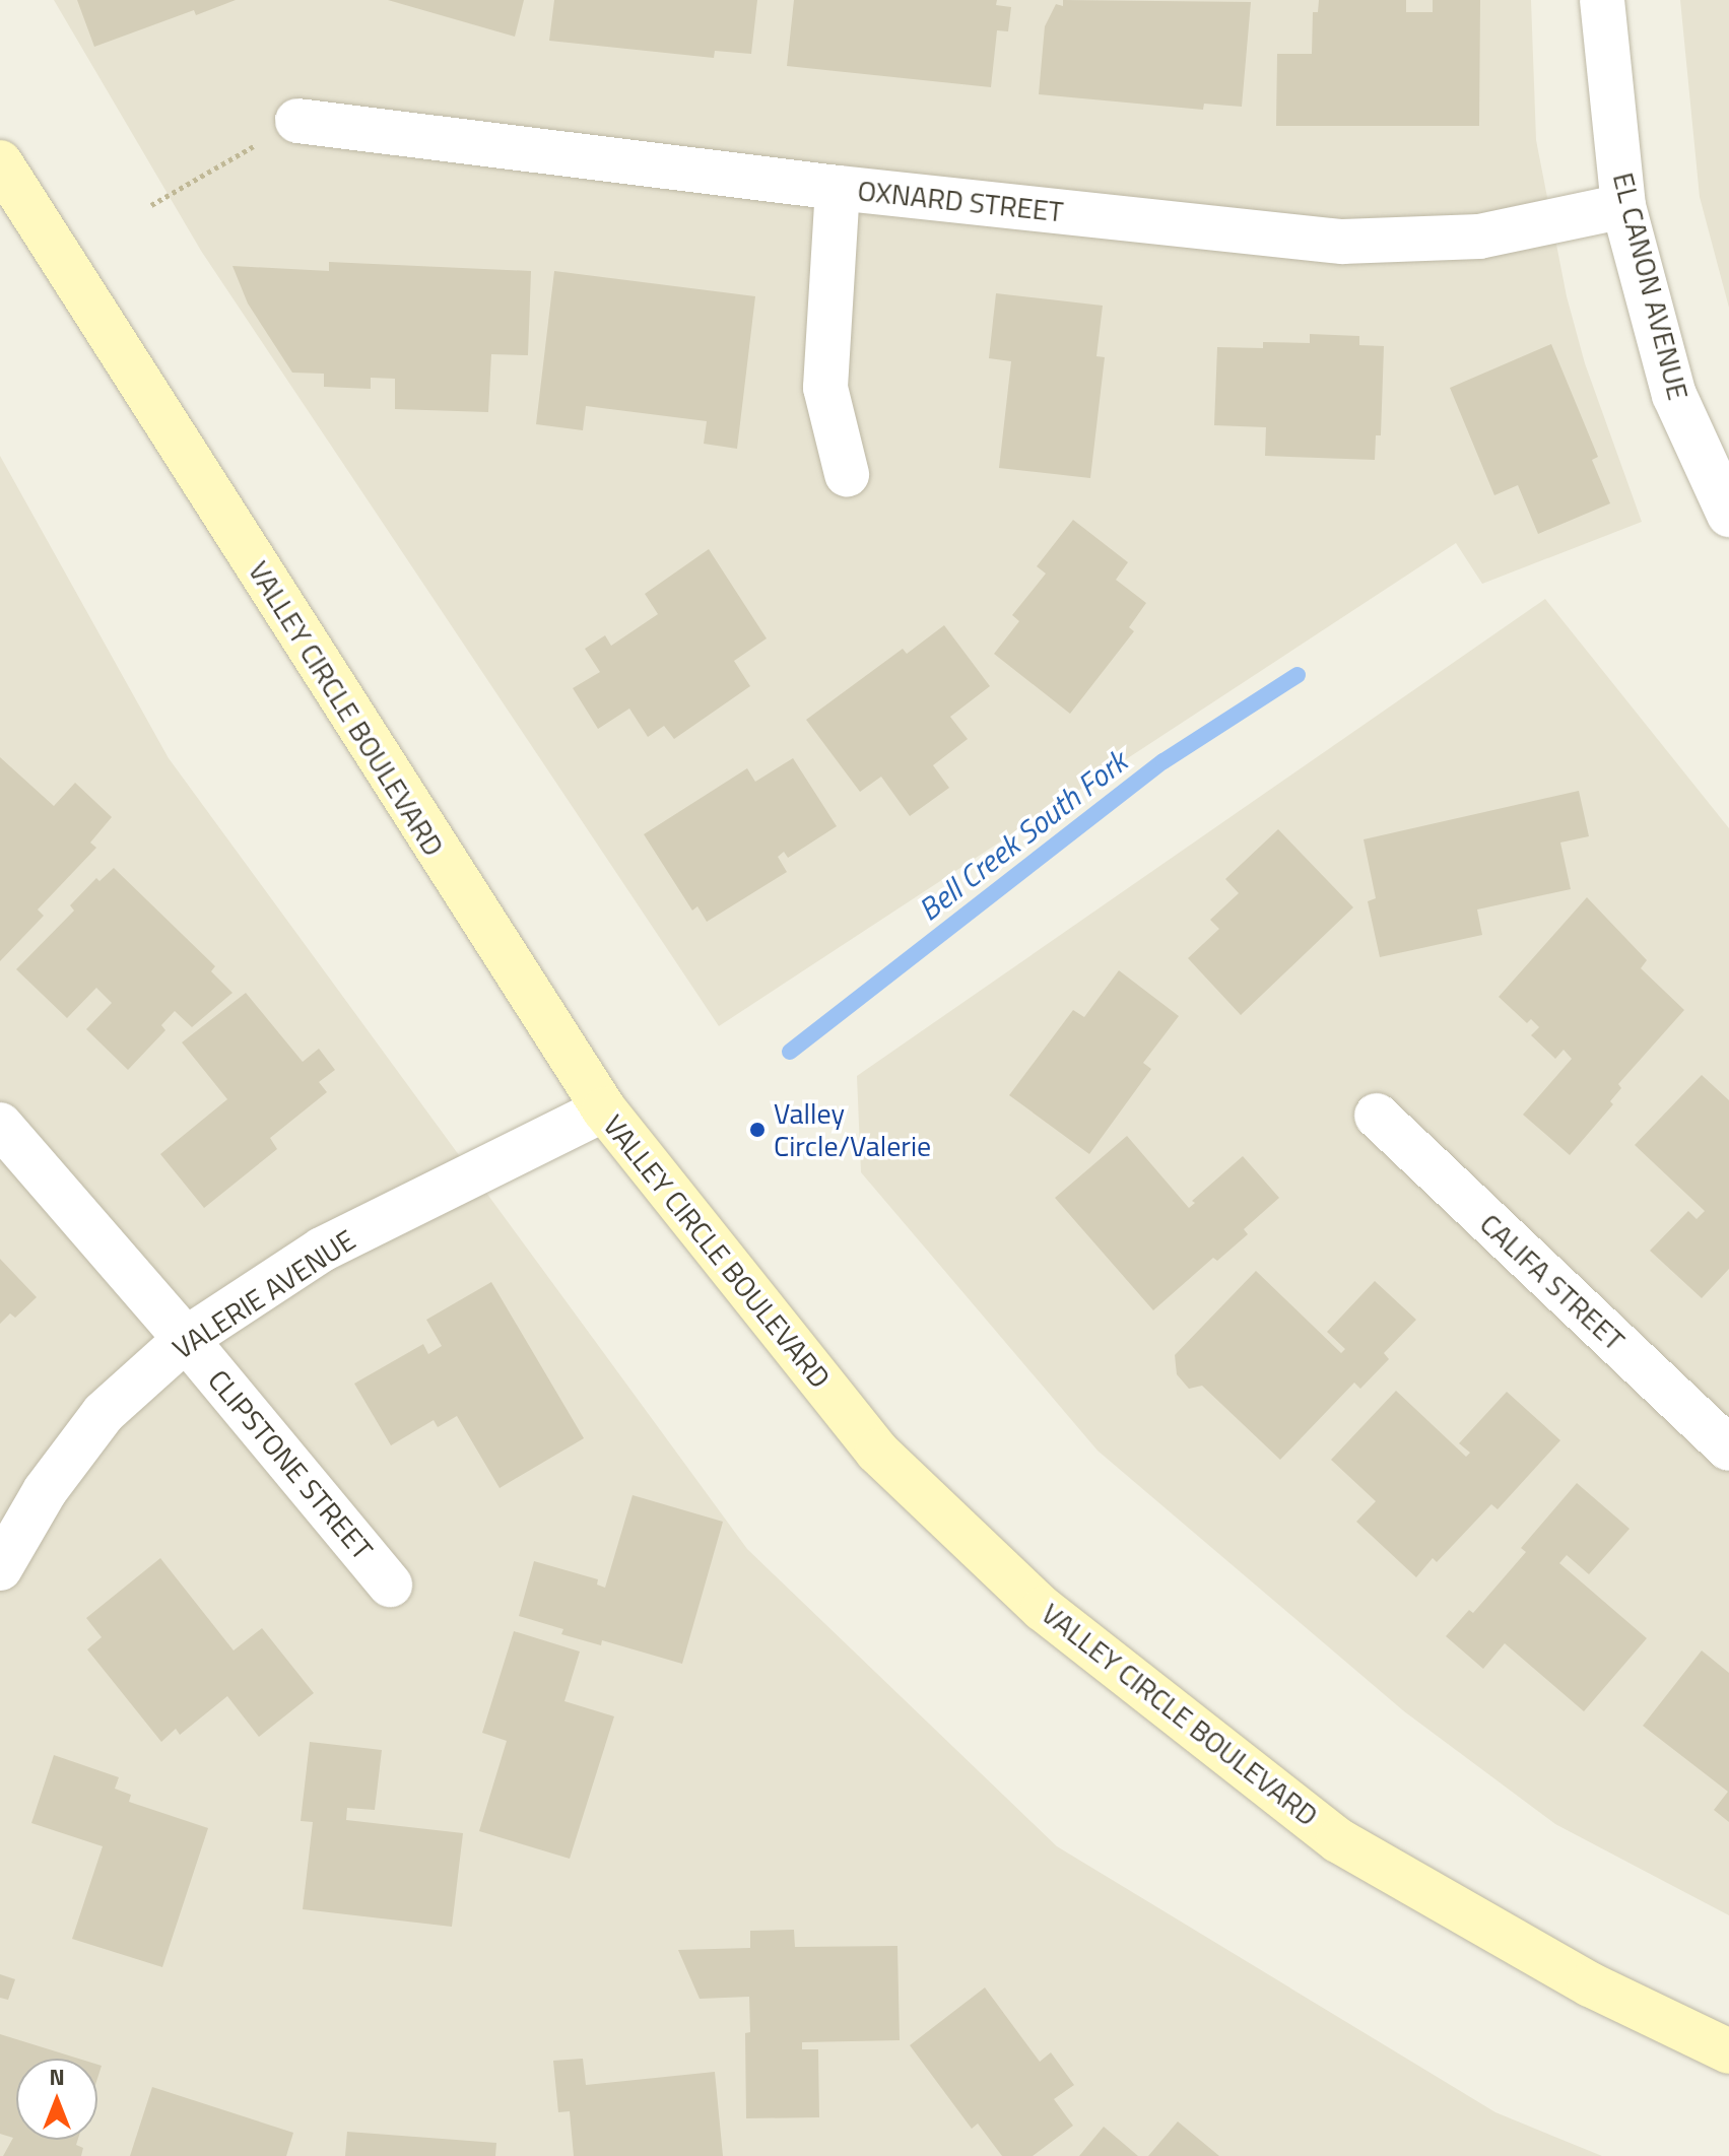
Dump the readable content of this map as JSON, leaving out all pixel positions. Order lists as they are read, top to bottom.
{
  "streets": {
    "main road": ["VALLEY CIRCLE BOULEVARD"],
    "street": [
      "OXNARD STREET",
      "EL CANON AVENUE",
      "CALIFA STREET",
      "VALERIE AVENUE",
      "CLIPSTONE STREET"
    ]
  },
  "crossings": [
    ["OXNARD STREET", "EL CANON AVENUE"],
    ["VALLEY CIRCLE BOULEVARD", "VALERIE AVENUE"],
    ["VALERIE AVENUE", "CLIPSTONE STREET"]
  ],
  "water": ["Bell Creek South Fork"],
  "places": ["Valley Circle/Valerie"],
  "north": "top"
}
